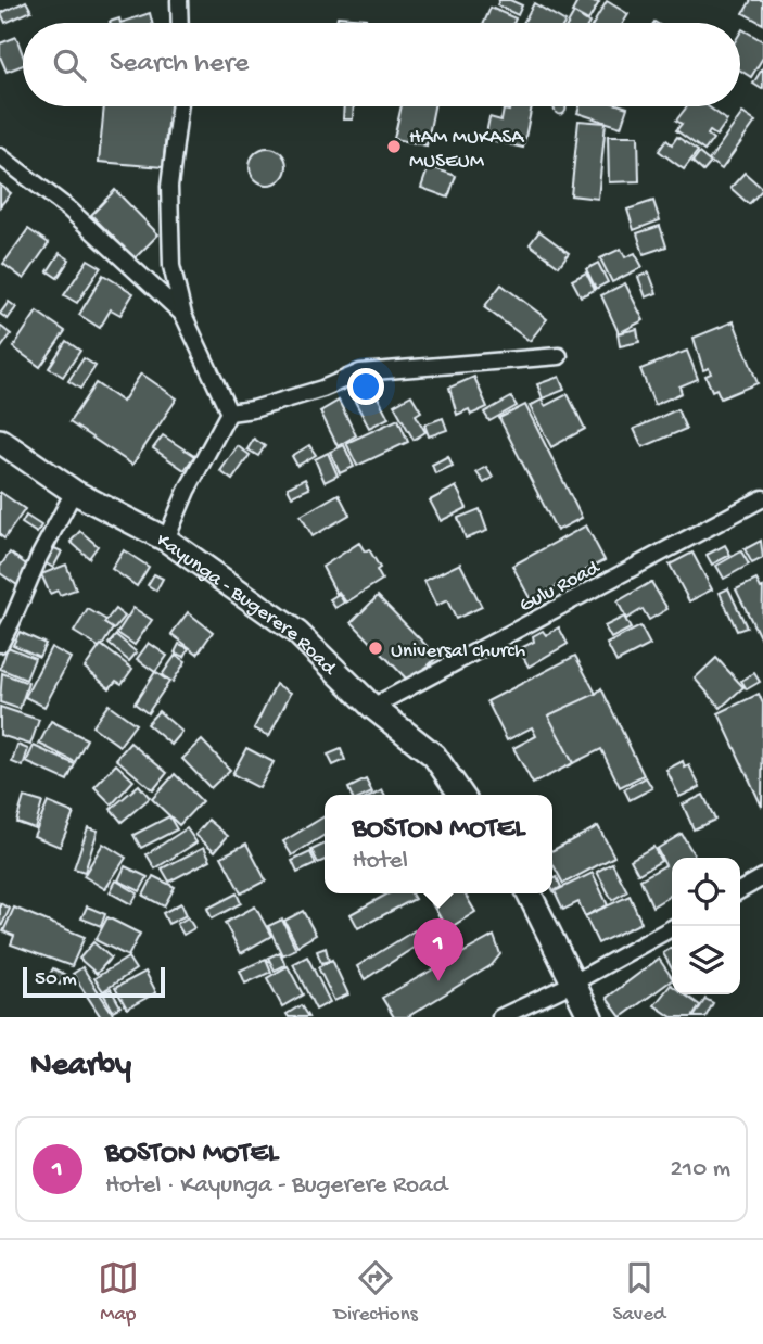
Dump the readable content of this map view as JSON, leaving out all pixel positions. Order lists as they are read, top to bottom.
{
  "streets": {
    "main road": ["Kayunga - Bugerere Road"],
    "street": ["Gulu Road"]
  },
  "crossings": [
    ["Gulu Road", "Kayunga - Bugerere Road"]
  ],
  "places": ["HAM MUKASA MUSEUM", "Universal church"],
  "scale_bar": "50 m",
  "page": {
    "search": "Search here",
    "popup": ["BOSTON MOTEL", "Hotel"],
    "pins": "1",
    "scale": "50 m",
    "heading": "Nearby",
    "list": [
      {
        "mark": "1",
        "name": "BOSTON MOTEL",
        "note": "Hotel · Kayunga - Bugerere Road",
        "value": "210 m"
      }
    ],
    "nav": ["Map", "Directions", "Saved"]
  }
}
